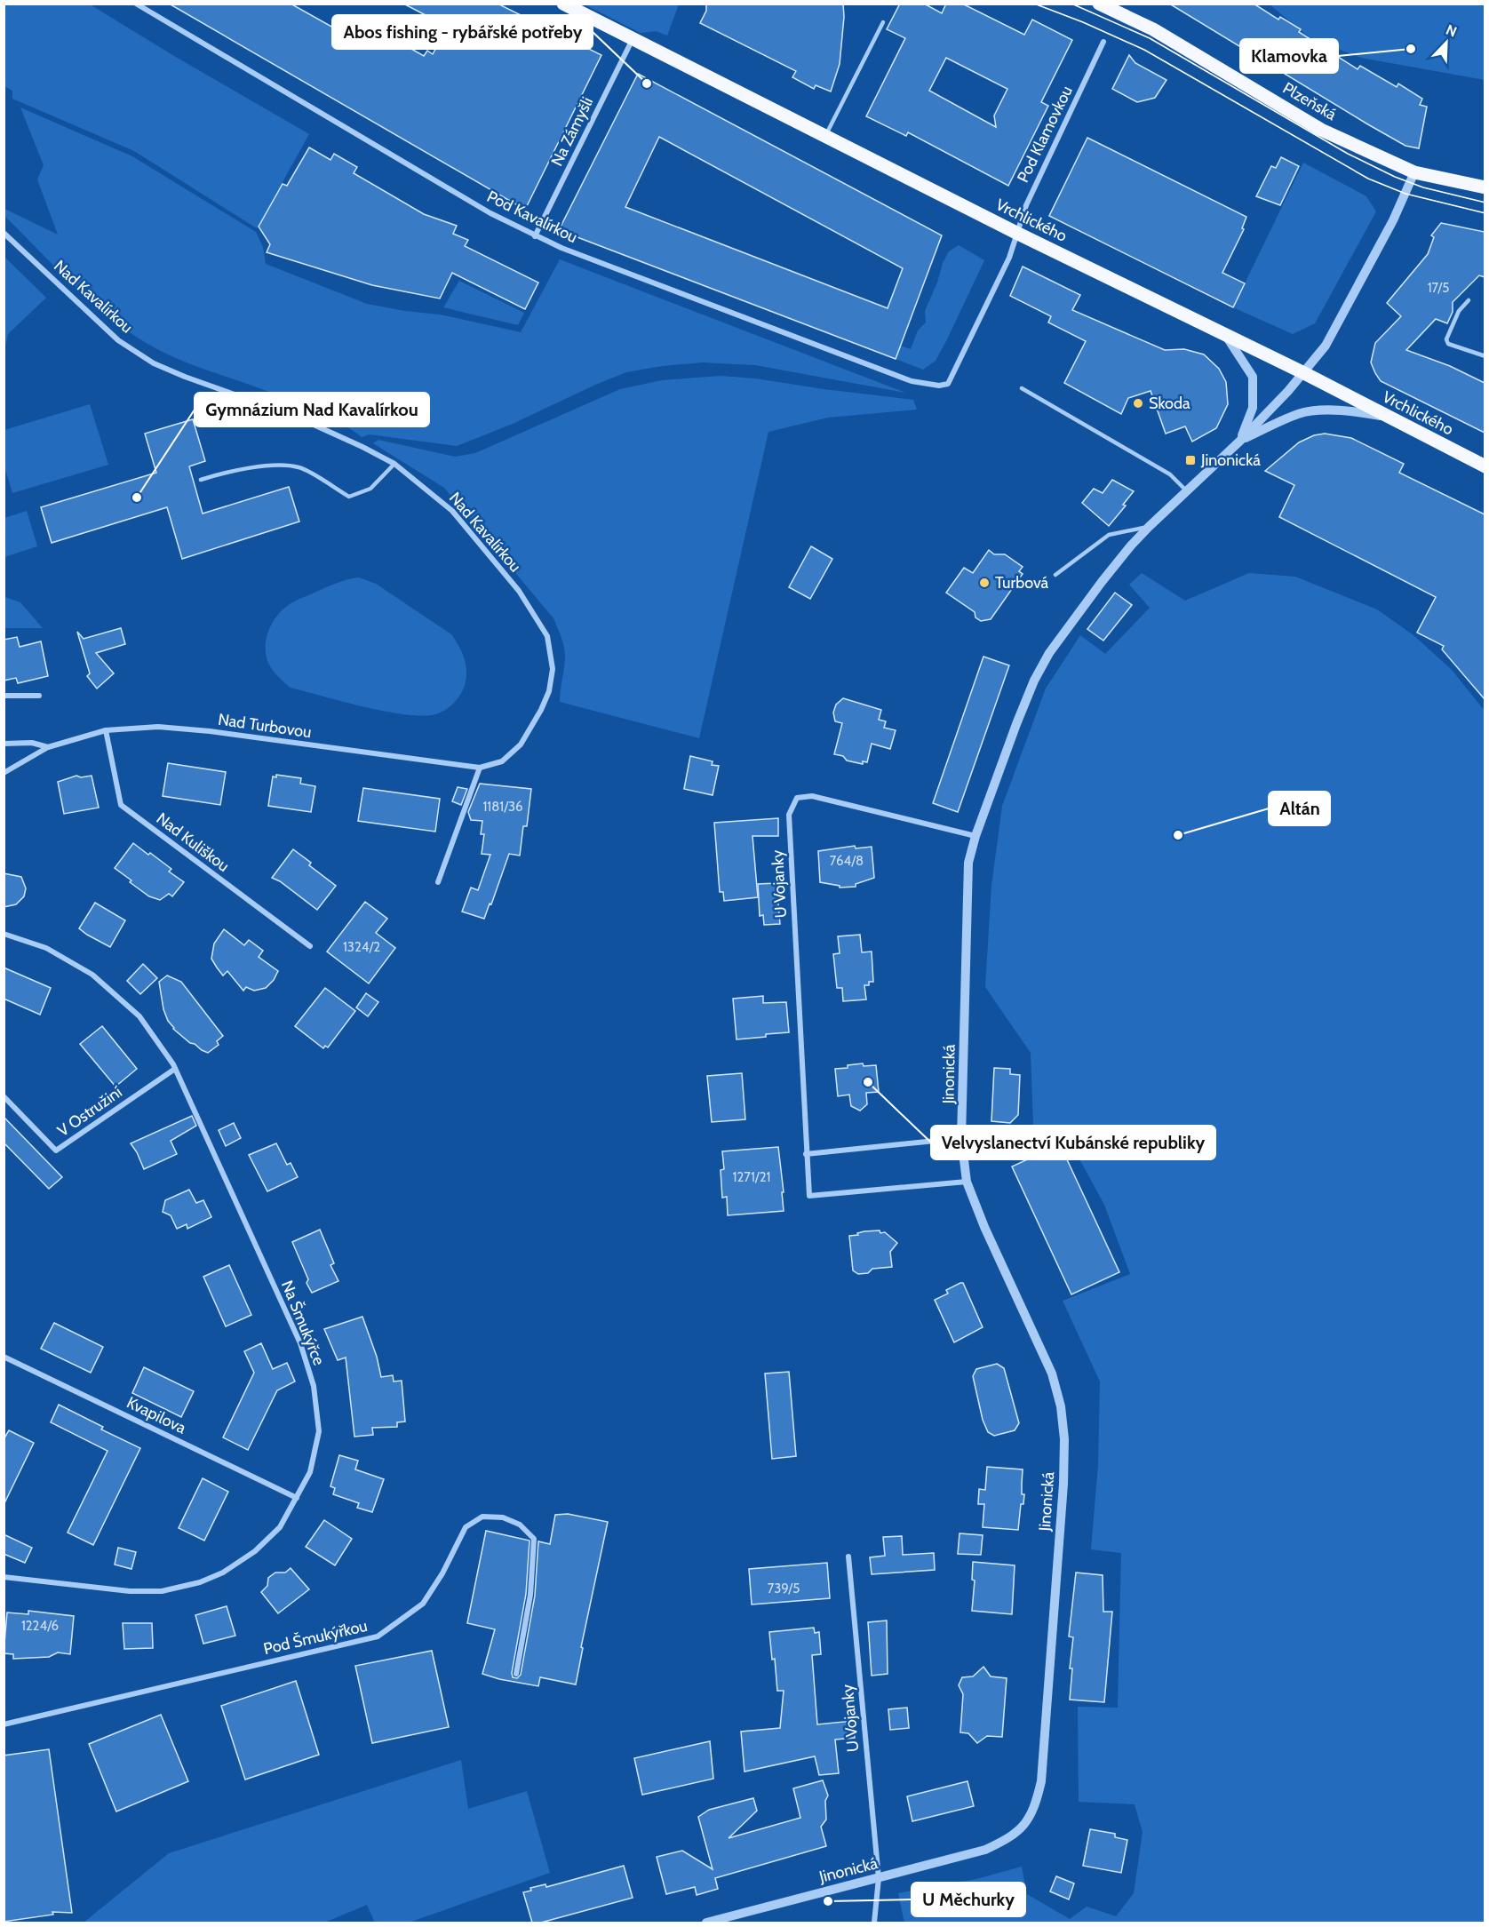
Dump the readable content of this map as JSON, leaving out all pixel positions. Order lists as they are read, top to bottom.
{
  "streets": {
    "main road": ["Plzeňská", "Vrchlického"],
    "street": [
      "Na Zámyšli",
      "Pod Klamovkou",
      "Pod Kavalírkou",
      "Nad Kavalírkou",
      "Nad Turbovou",
      "Nad Kuliškou",
      "U Vojanky",
      "Jinonická",
      "V Ostružiní",
      "Na Šmukýřce",
      "Kvapilova",
      "Pod Šmukýřkou"
    ]
  },
  "crossings": [
    ["Plzeňská", "Jinonická"],
    ["Na Zámyšli", "Pod Kavalírkou"],
    ["Na Zámyšli", "Vrchlického"],
    ["Pod Klamovkou", "Pod Kavalírkou"],
    ["Pod Klamovkou", "Vrchlického"],
    ["Vrchlického", "Jinonická"],
    ["Nad Kavalírkou", "Nad Turbovou"],
    ["Nad Turbovou", "Nad Kuliškou"],
    ["U Vojanky", "Jinonická"],
    ["V Ostružiní", "Na Šmukýřce"],
    ["Na Šmukýřce", "Kvapilova"]
  ],
  "places": {
    "other": [
      "Klamovka",
      "Abos fishing - rybářské potřeby",
      "Skoda",
      "Gymnázium Nad Kavalírkou",
      "Turbová",
      "Altán",
      "Velvyslanectví Kubánské republiky",
      "U Měchurky"
    ],
    "transit": ["Jinonická"]
  },
  "house_numbers": [
    "17/5",
    "1181/36",
    "764/8",
    "1324/2",
    "1271/21",
    "739/5",
    "1224/6"
  ],
  "north": "top right"
}
